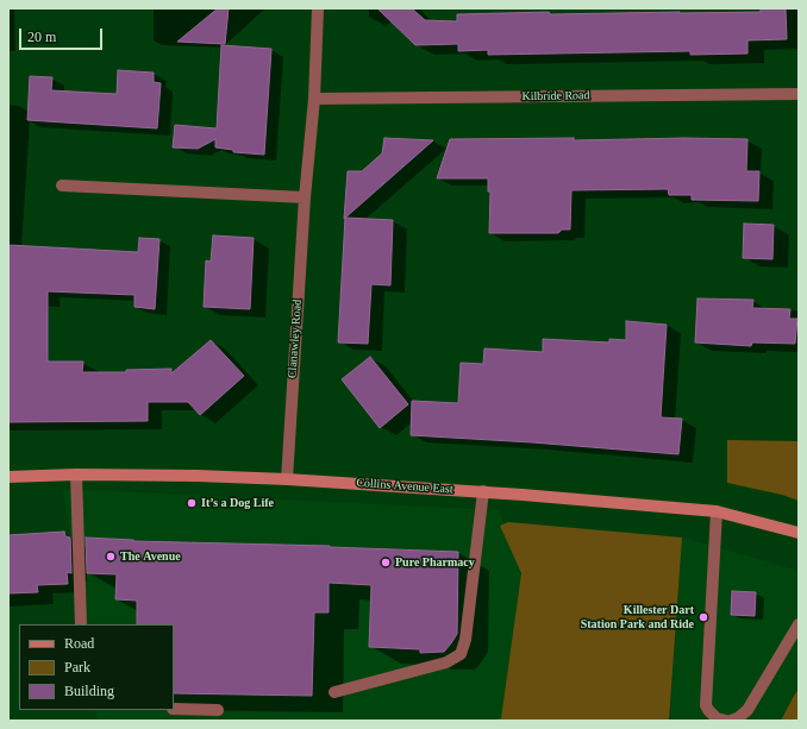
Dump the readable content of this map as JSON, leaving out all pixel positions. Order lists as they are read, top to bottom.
{
  "streets": {
    "main road": ["Collins Avenue East"],
    "street": ["Kilbride Road", "Clanawley Road"]
  },
  "crossings": [
    ["Kilbride Road", "Clanawley Road"],
    ["Clanawley Road", "Collins Avenue East"]
  ],
  "places": [
    "It’s a Dog Life",
    "The Avenue",
    "Pure Pharmacy",
    "Killester Dart Station Park and Ride"
  ],
  "legend": ["Road", "Park", "Building"],
  "scale_bar": "20 m"
}
